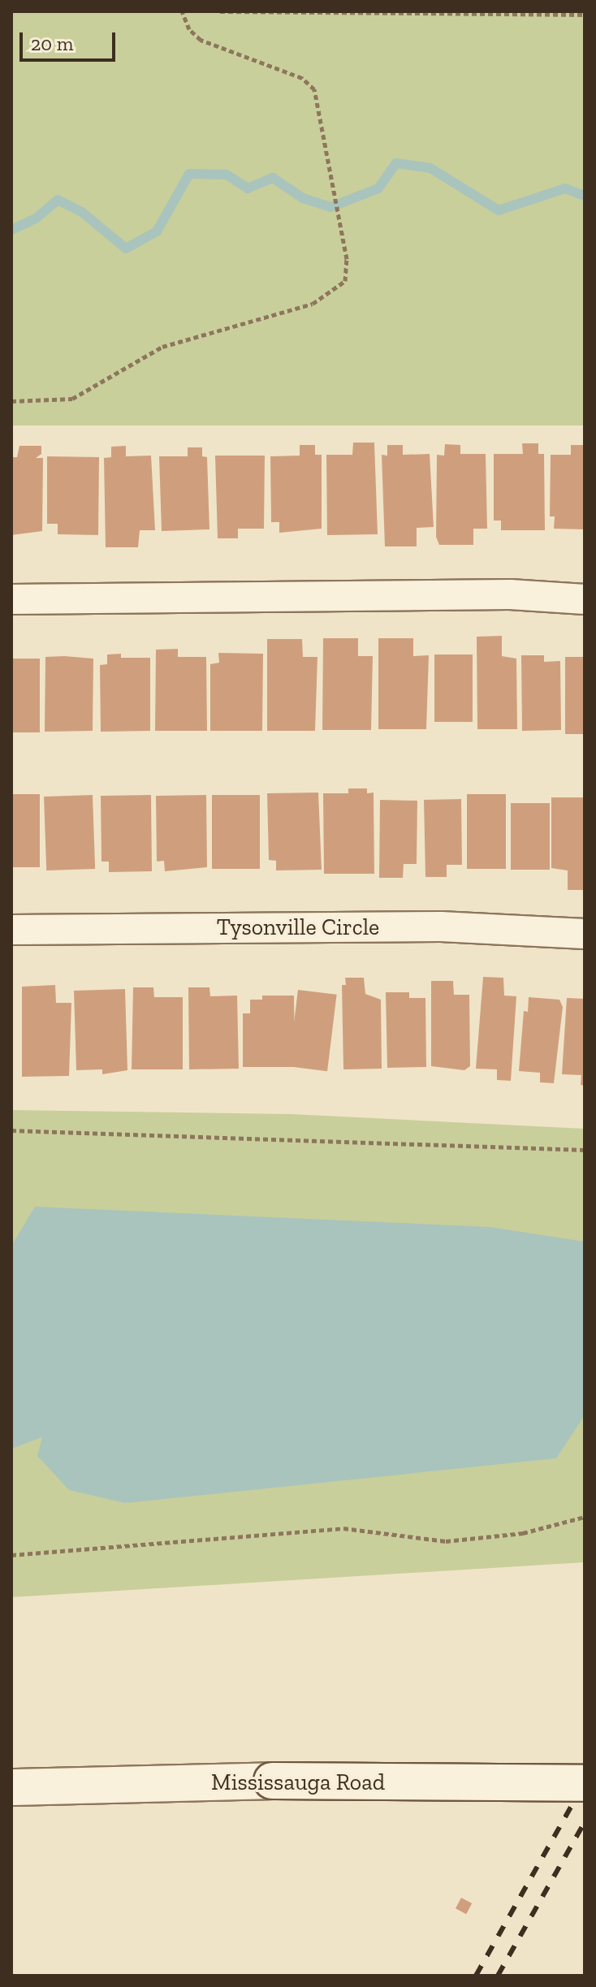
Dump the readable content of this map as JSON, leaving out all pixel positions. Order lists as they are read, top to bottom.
{
  "streets": {
    "main road": ["Mississauga Road"],
    "street": ["Tysonville Circle"]
  },
  "scale_bar": "20 m"
}
